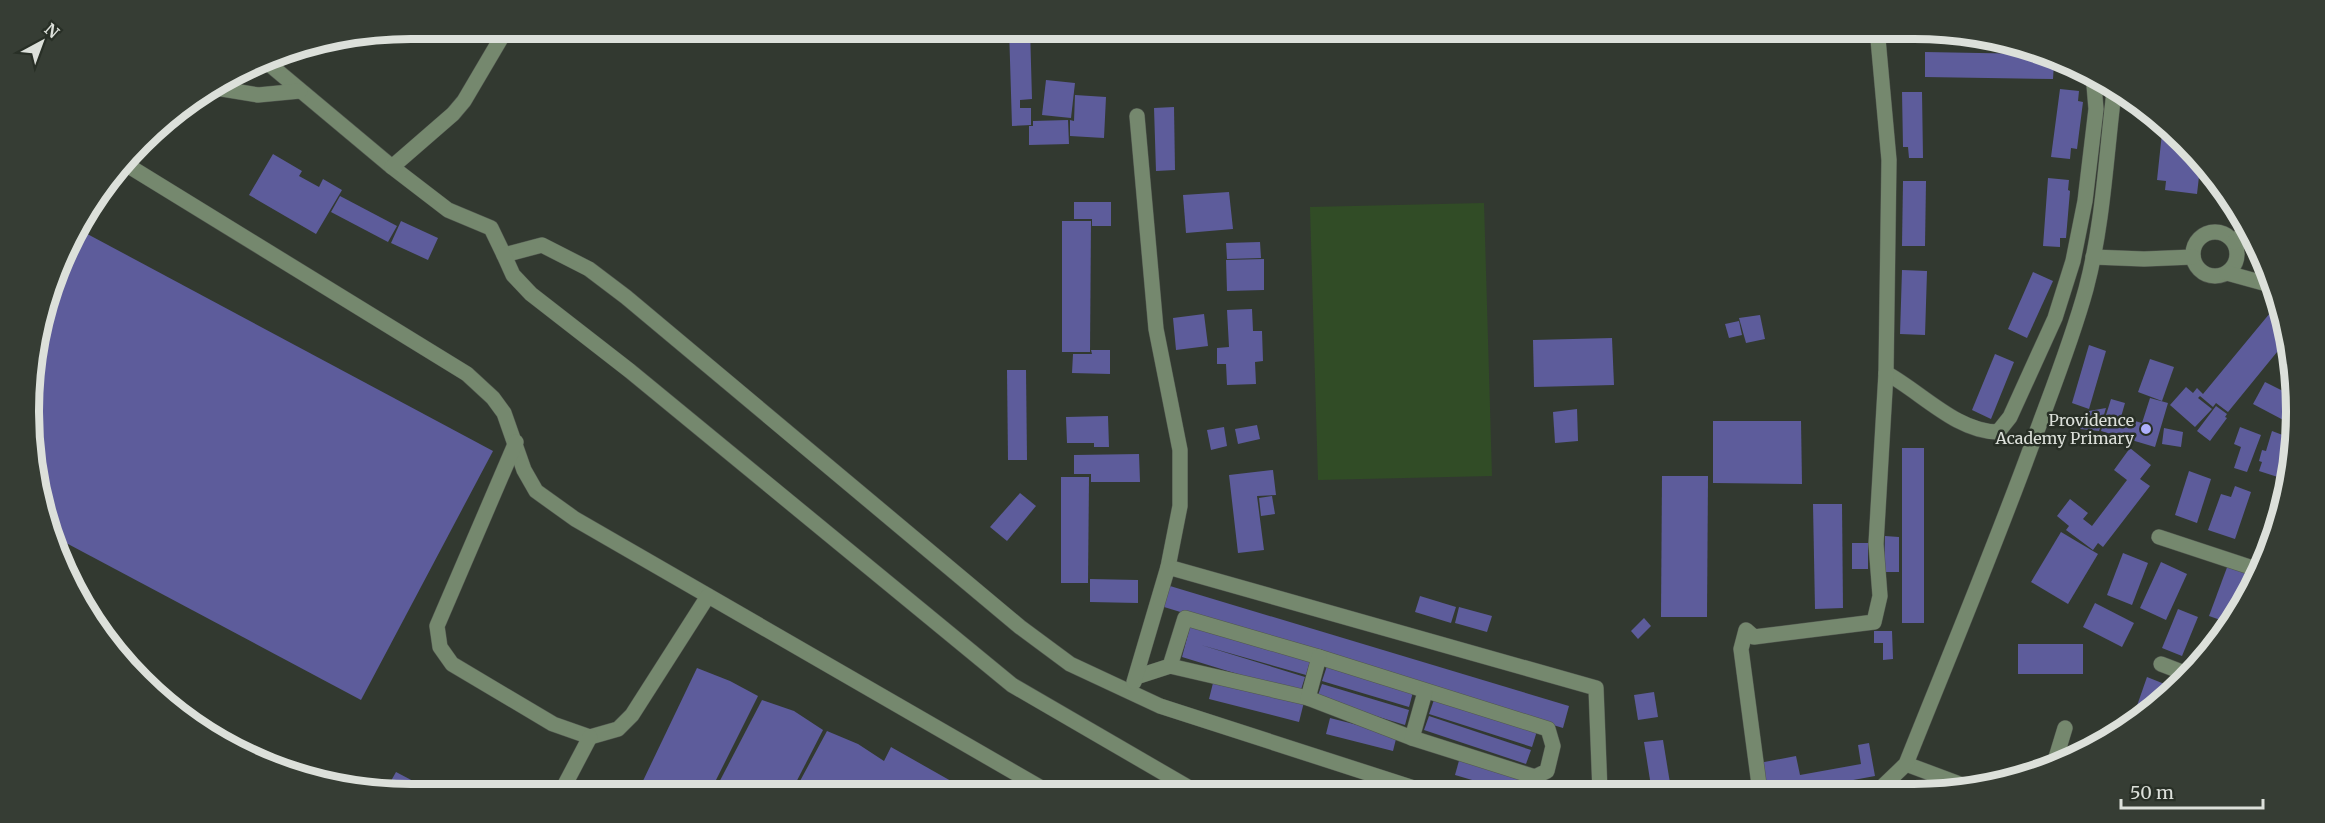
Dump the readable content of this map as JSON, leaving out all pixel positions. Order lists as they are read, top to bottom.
{
  "places": ["Providence Academy Primary"],
  "scale_bar": "50 m",
  "north": "top right"
}
